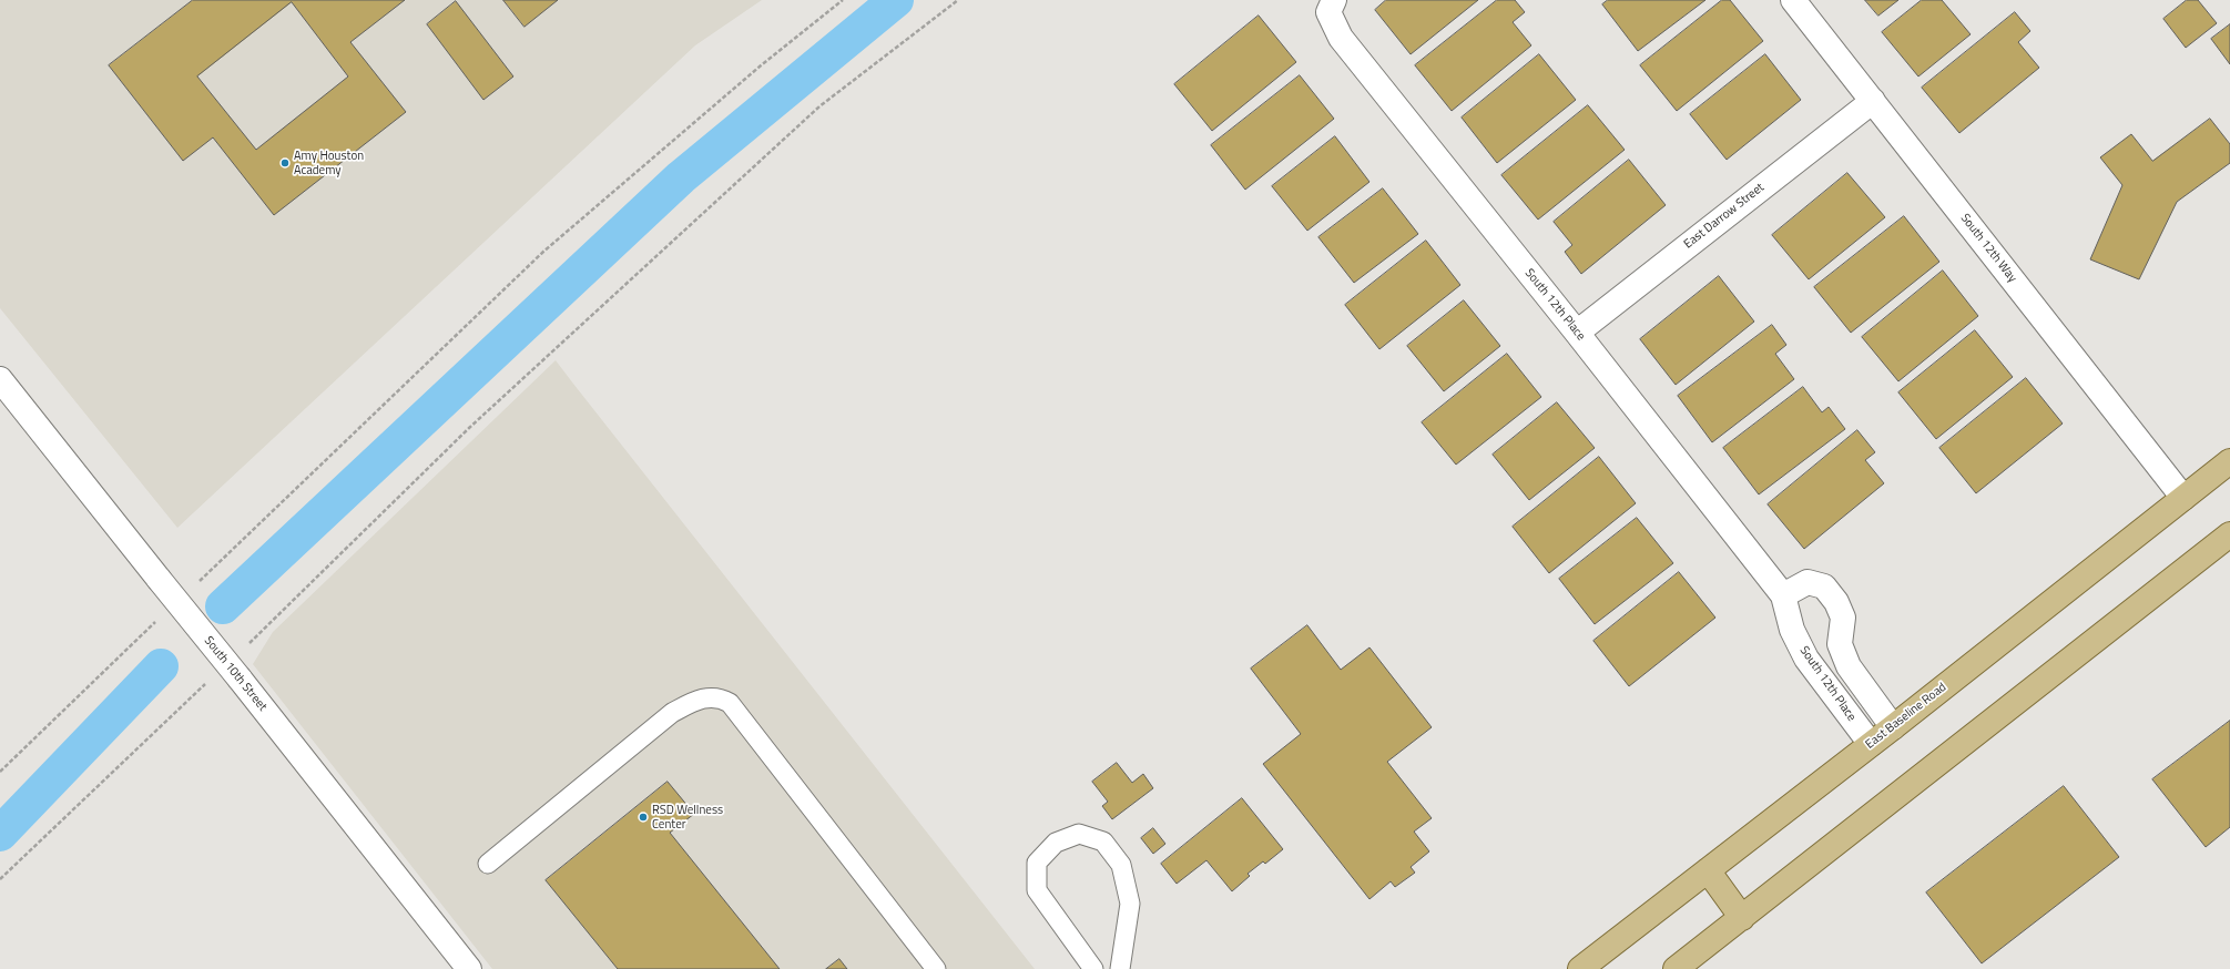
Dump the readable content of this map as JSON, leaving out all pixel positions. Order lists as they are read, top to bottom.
{
  "streets": {
    "main road": ["East Baseline Road"],
    "street": [
      "East Darrow Street",
      "South 12th Way",
      "South 12th Place",
      "South 10th Street"
    ]
  },
  "crossings": [
    ["East Darrow Street", "South 12th Way"],
    ["East Darrow Street", "South 12th Place"],
    ["South 12th Way", "East Baseline Road"],
    ["South 12th Place", "East Baseline Road"]
  ],
  "places": ["Amy Houston Academy", "RSD Wellness Center"]
}
